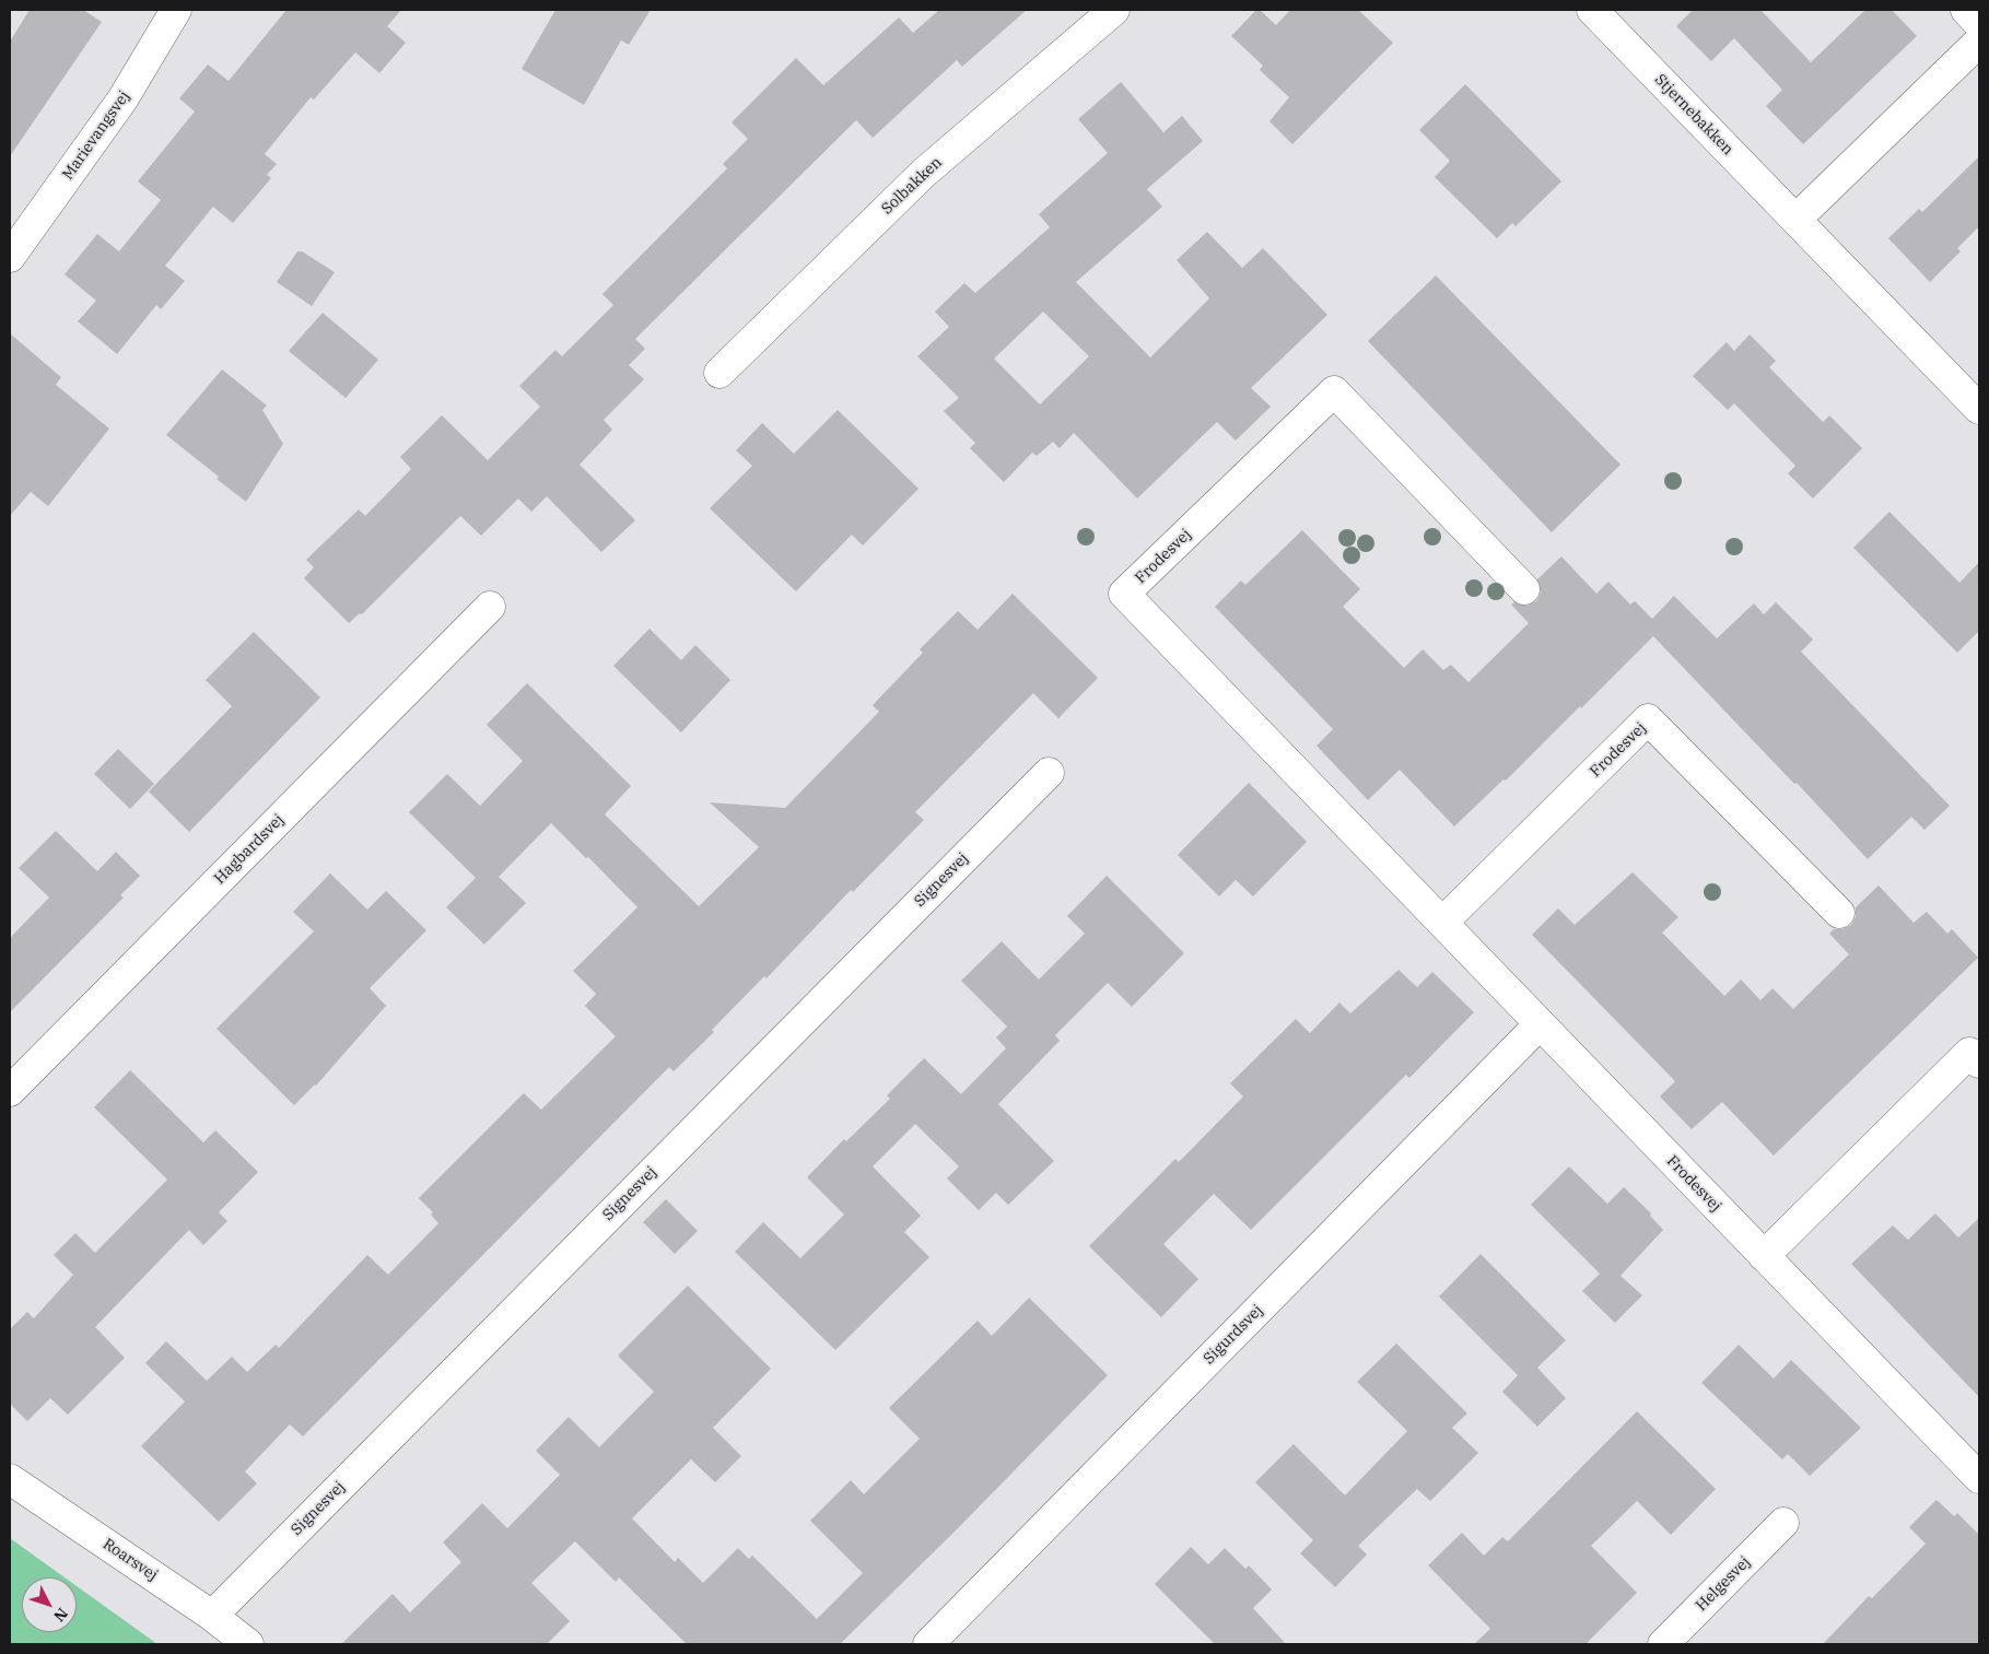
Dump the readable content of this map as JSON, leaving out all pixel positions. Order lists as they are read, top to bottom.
{
  "streets": {
    "street": [
      "Stjernebakken",
      "Marievangsvej",
      "Solbakken",
      "Frodesvej",
      "Hagbardsvej",
      "Signesvej",
      "Sigurdsvej",
      "Roarsvej",
      "Helgesvej"
    ]
  },
  "crossings": [
    ["Frodesvej", "Sigurdsvej"],
    ["Signesvej", "Roarsvej"]
  ],
  "north": "bottom right"
}
